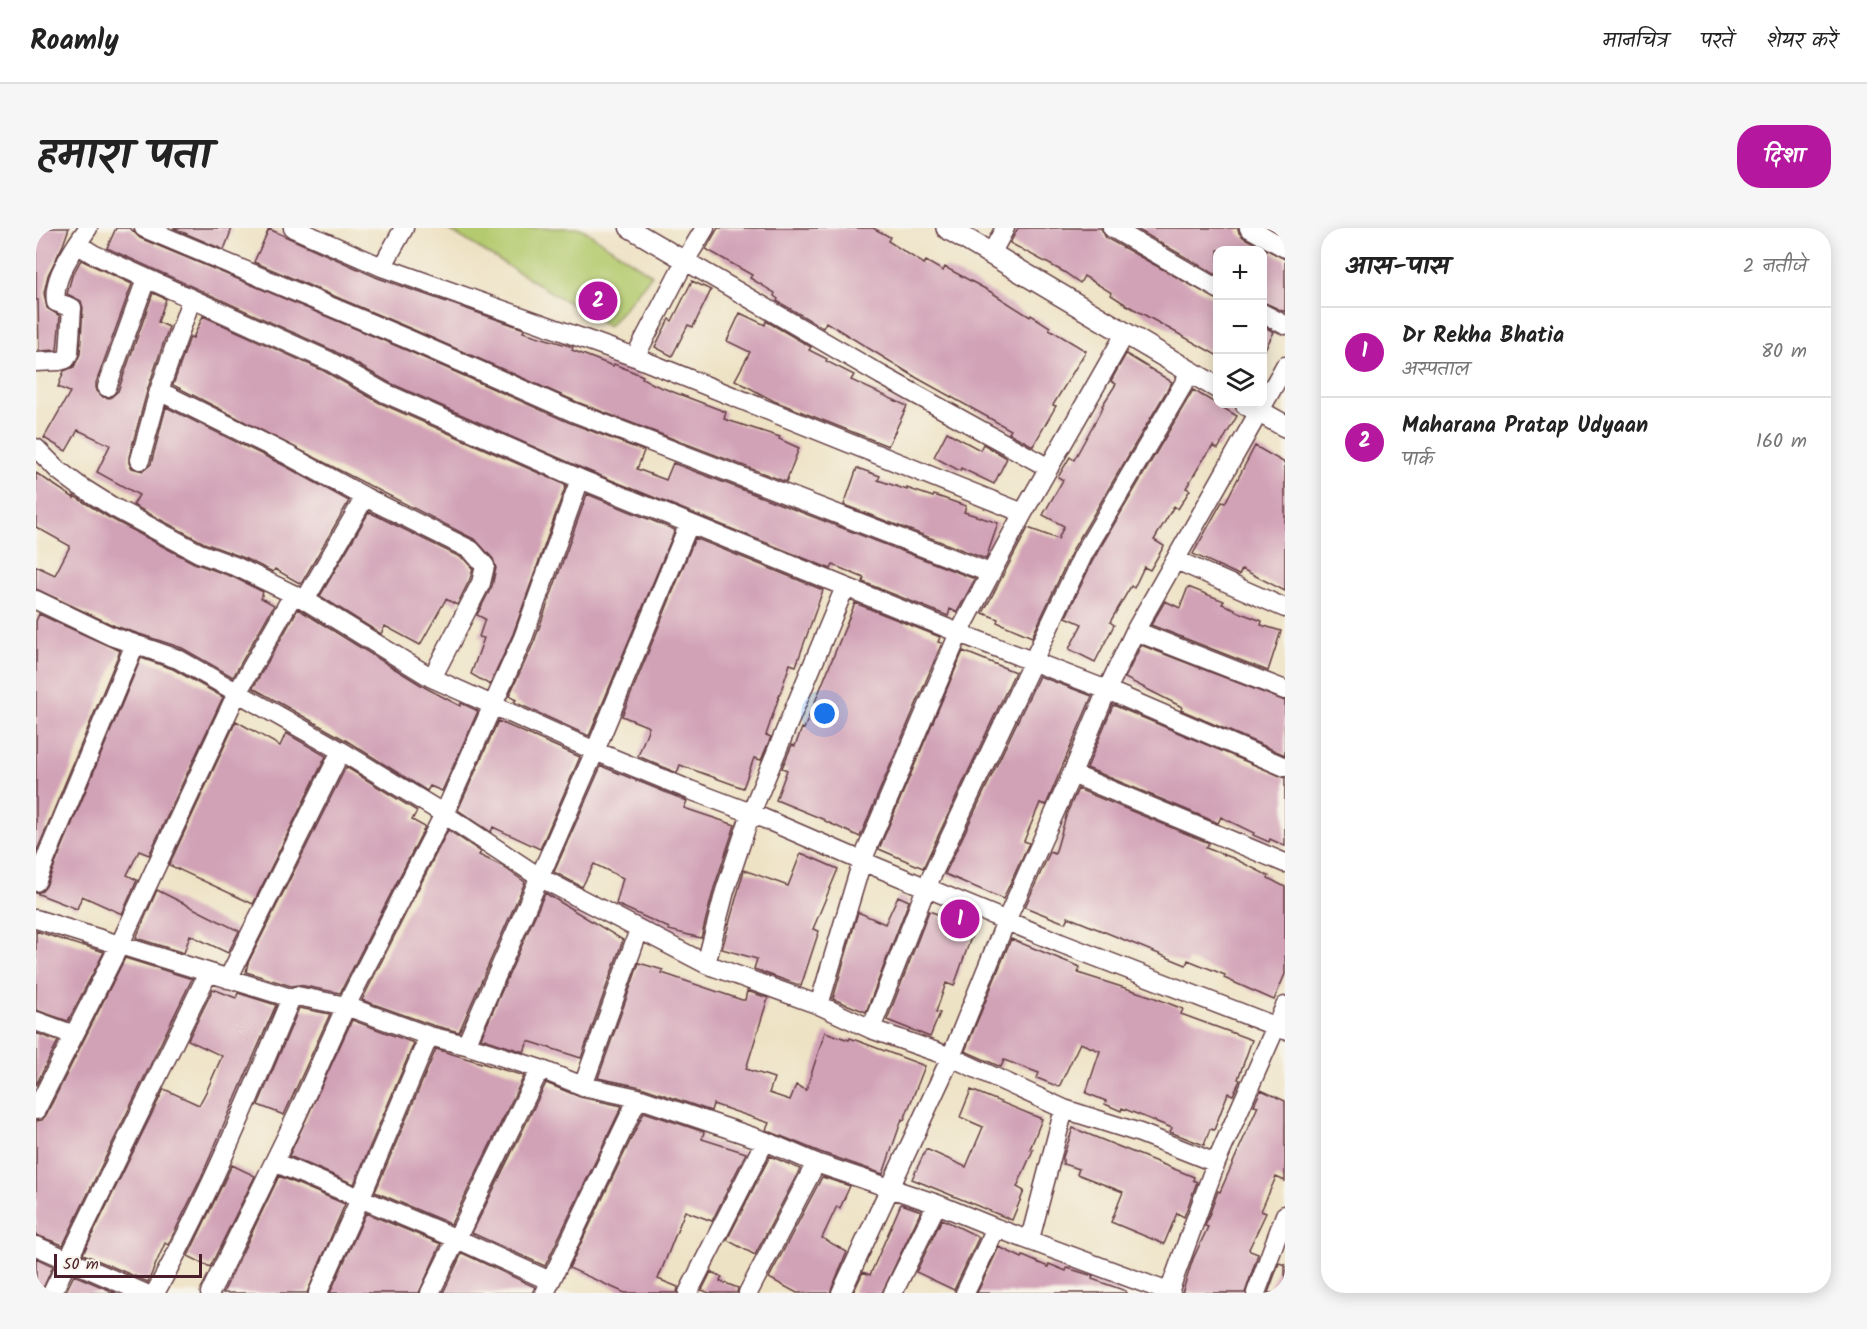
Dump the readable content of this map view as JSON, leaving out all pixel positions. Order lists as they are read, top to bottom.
{
  "scale_bar": "50 m",
  "page": {
    "header": "Roamly",
    "nav": ["मानचित्र", "परतें", "शेयर करें"],
    "title": "हमारा पता",
    "buttons": "दिशा",
    "heading": ["आस-पास", "2 नतीजे"],
    "map_buttons": ["+", "−"],
    "pins": ["2", "1"],
    "list": [
      {
        "mark": "1",
        "name": "Dr Rekha Bhatia",
        "note": "अस्पताल",
        "value": "80 m"
      },
      {
        "mark": "2",
        "name": "Maharana Pratap Udyaan",
        "note": "पार्क",
        "value": "160 m"
      }
    ],
    "scale": "50 m"
  }
}
